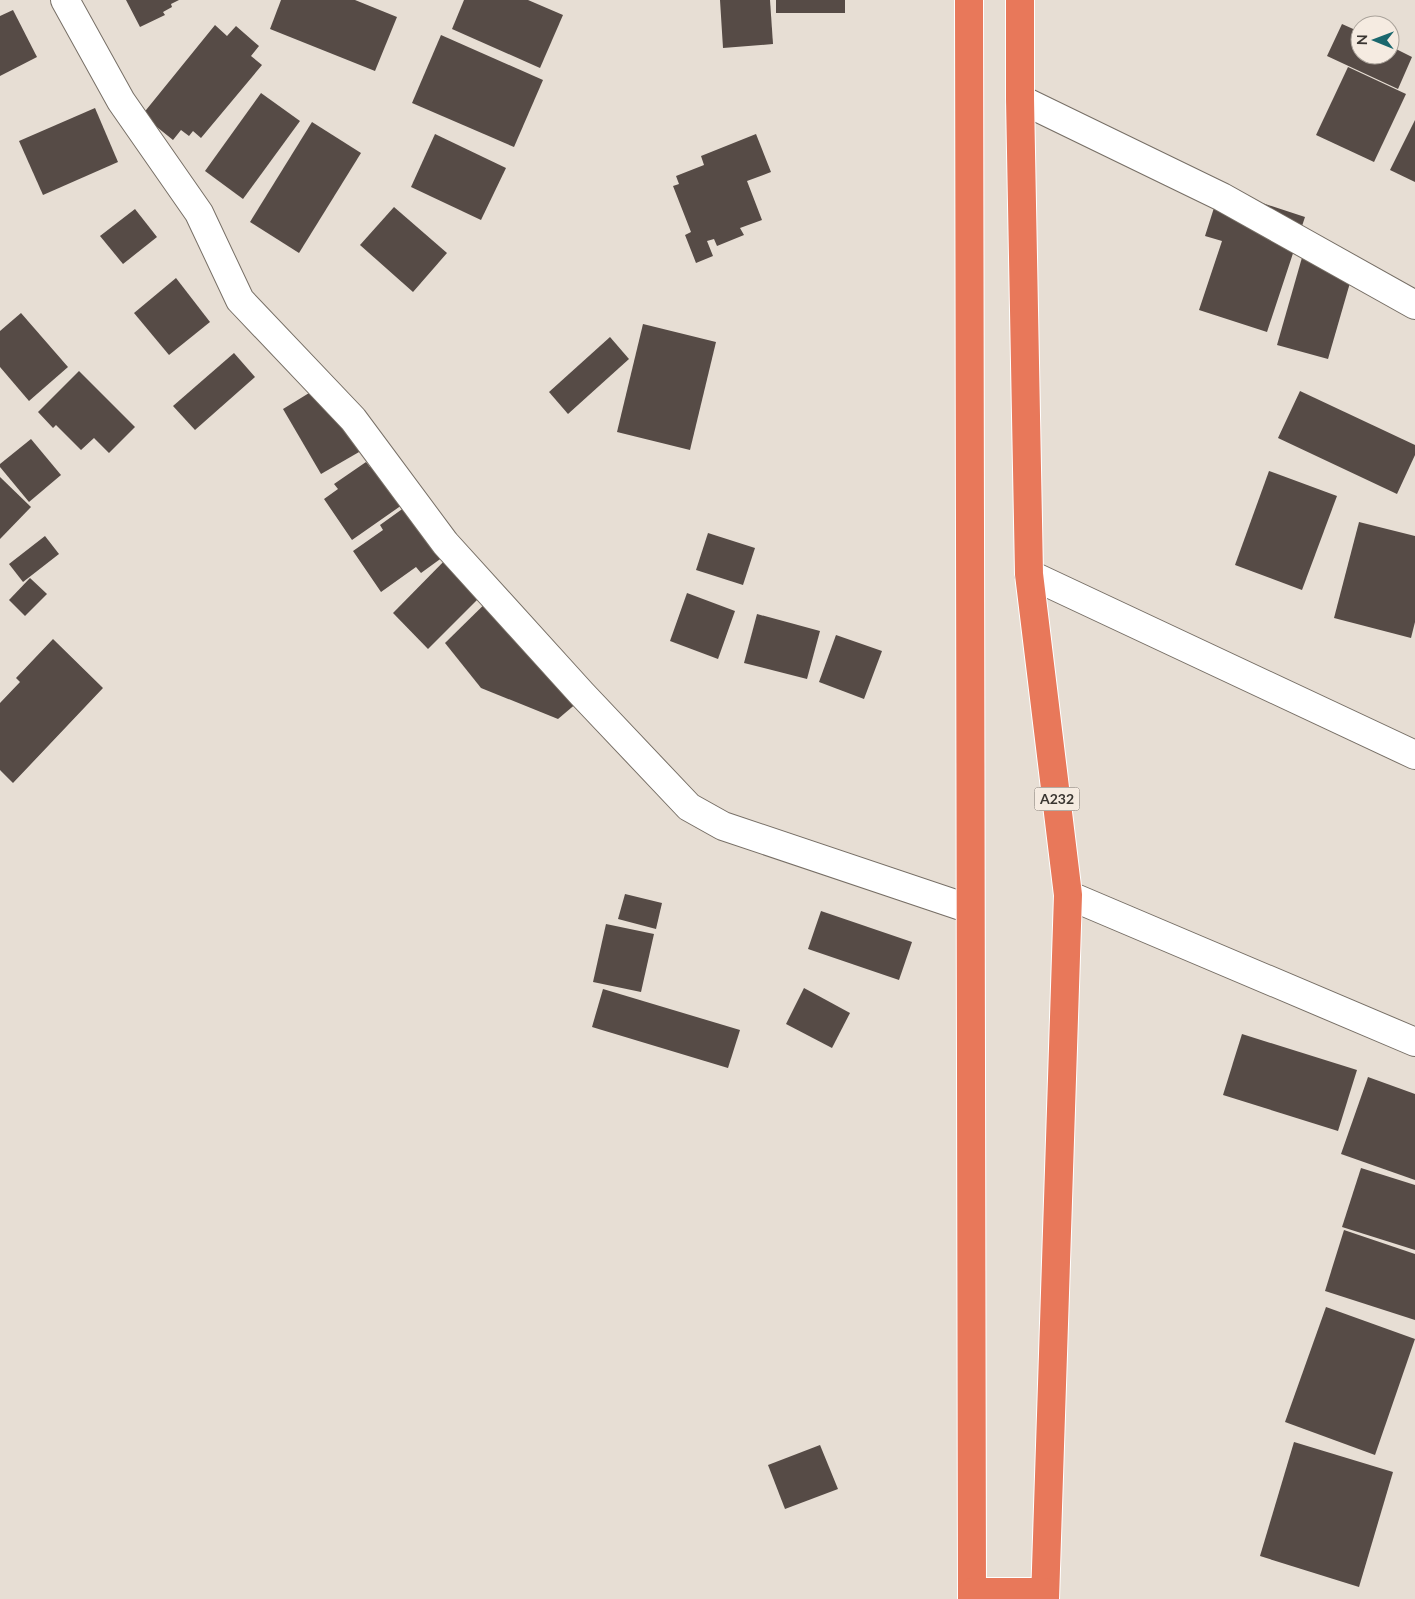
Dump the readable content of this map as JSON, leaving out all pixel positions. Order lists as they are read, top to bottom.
{
  "streets": {
    "highway": ["A232"]
  },
  "north": "left"
}
